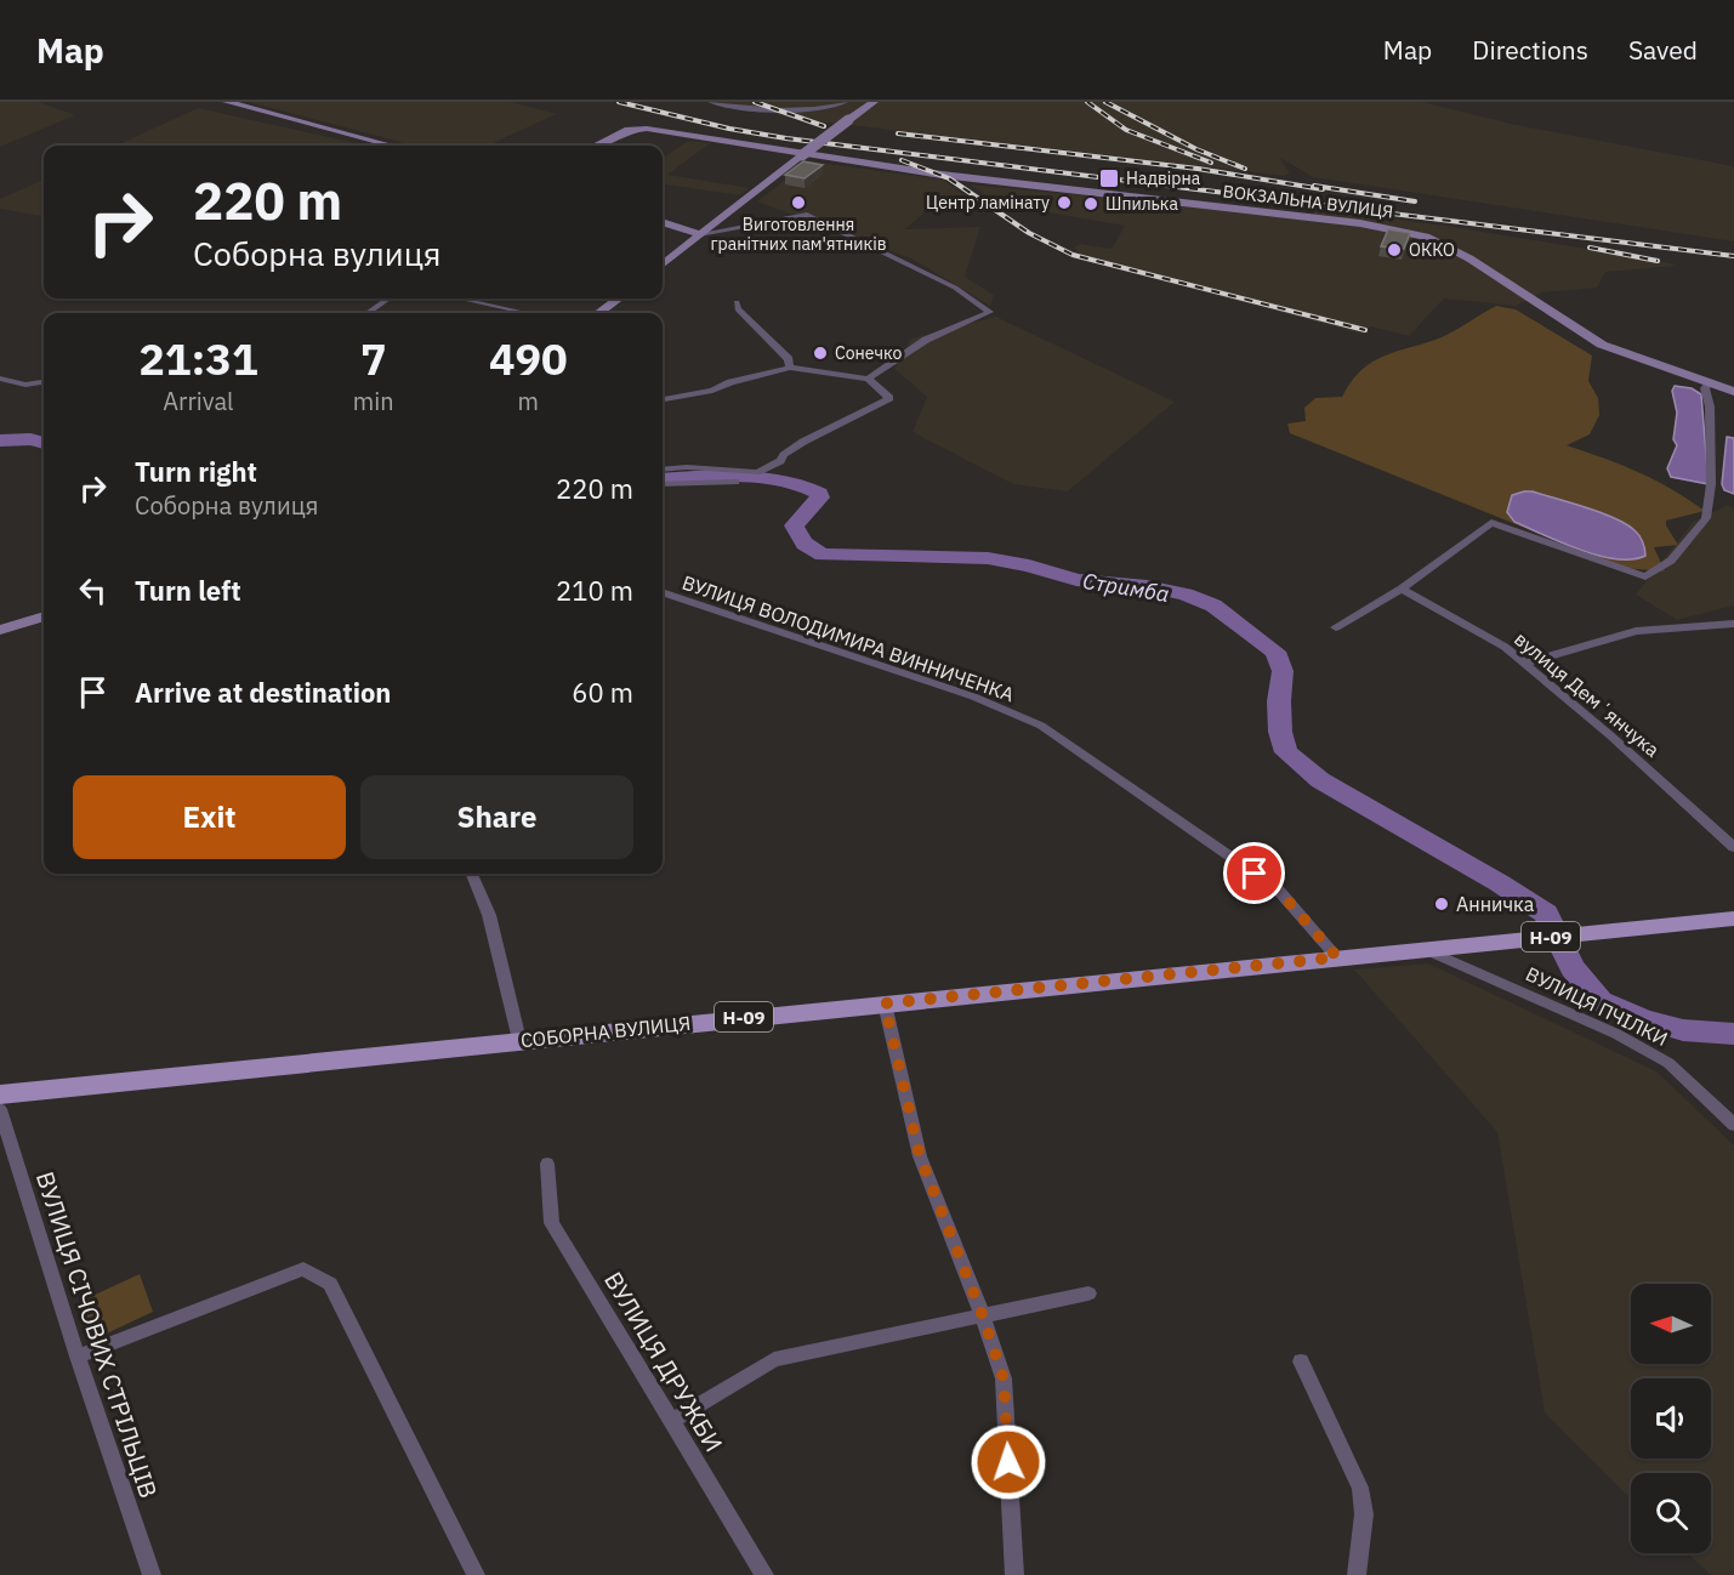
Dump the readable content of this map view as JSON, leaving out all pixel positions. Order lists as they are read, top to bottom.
{
  "streets": {
    "main road": ["ВОКЗАЛЬНА ВУЛИЦЯ", "Н-09", "СОБОРНА ВУЛИЦЯ"],
    "street": [
      "ВУЛИЦЯ ВОЛОДИМИРА ВИННИЧЕНКА",
      "вулиця Демʼянчука",
      "ВУЛИЦЯ ПЧІЛКИ",
      "ВУЛИЦЯ СІЧОВИХ СТРІЛЬЦІВ",
      "ВУЛИЦЯ ДРУЖБИ"
    ]
  },
  "crossings": [
    ["ВУЛИЦЯ ВОЛОДИМИРА ВИННИЧЕНКА", "СОБОРНА ВУЛИЦЯ"],
    ["ВУЛИЦЯ ПЧІЛКИ", "СОБОРНА ВУЛИЦЯ"]
  ],
  "water": ["Стримба"],
  "places": {
    "transit": ["Надвірна"],
    "other": [
      "Виготовлення гранітних пам'ятників",
      "Центр ламінату",
      "Шпилька",
      "ОККО",
      "Сонечко",
      "Анничка"
    ]
  },
  "north": "left",
  "page": {
    "header": "Map",
    "nav": ["Map", "Directions", "Saved"],
    "turn": ["220 m", "Соборна вулиця"],
    "eta": [
      "21:31",
      "Arrival",
      "7",
      "min",
      "490",
      "m"
    ],
    "list": [
      {
        "name": "Turn right",
        "note": "Соборна вулиця",
        "value": "220 m"
      },
      {
        "name": "Turn left",
        "value": "210 m"
      },
      {
        "name": "Arrive at destination",
        "value": "60 m"
      }
    ],
    "buttons": ["Exit", "Share"]
  }
}
